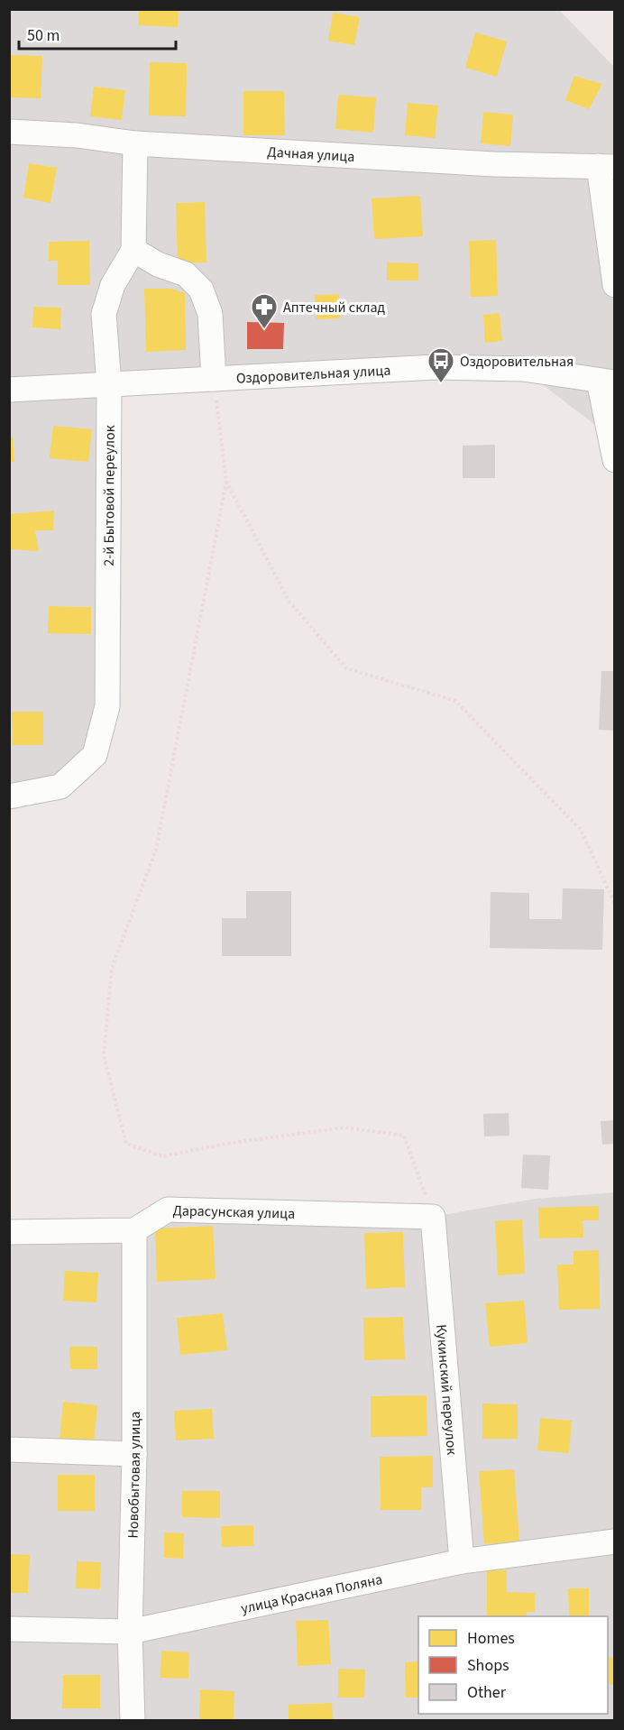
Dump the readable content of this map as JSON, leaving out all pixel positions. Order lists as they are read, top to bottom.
{
  "streets": {
    "street": [
      "Дачная улица",
      "Оздоровительная улица",
      "2-й Бытовой переулок",
      "Дарасунская улица",
      "Кукинский переулок",
      "Новобытовая улица",
      "улица Красная Поляна"
    ]
  },
  "crossings": [
    ["Дачная улица", "2-й Бытовой переулок"],
    ["Оздоровительная улица", "2-й Бытовой переулок"],
    ["Дарасунская улица", "Кукинский переулок"],
    ["Дарасунская улица", "Новобытовая улица"],
    ["Кукинский переулок", "улица Красная Поляна"],
    ["Новобытовая улица", "улица Красная Поляна"]
  ],
  "places": {
    "pharmacy": ["Аптечный склад"],
    "bus stop": ["Оздоровительная"]
  },
  "legend": ["Homes", "Shops", "Other"],
  "scale_bar": "50 m"
}
